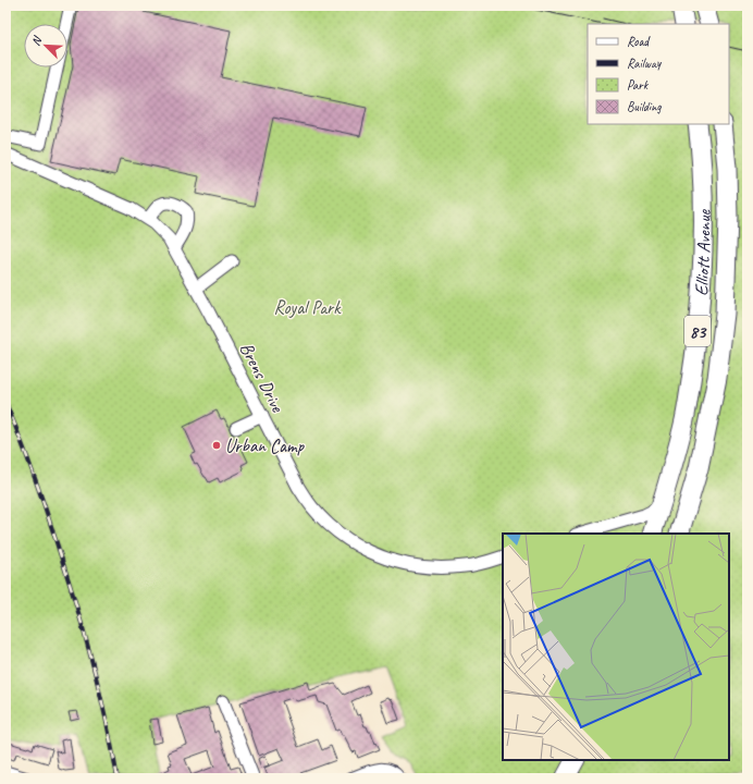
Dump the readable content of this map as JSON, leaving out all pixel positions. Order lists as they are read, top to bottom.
{
  "streets": {
    "highway": ["Elliott Avenue", "83"],
    "street": ["Brens Drive"]
  },
  "parks": ["Royal Park"],
  "places": ["Urban Camp"],
  "legend": [
    "Road",
    "Railway",
    "Park",
    "Building"
  ],
  "north": "top left"
}
